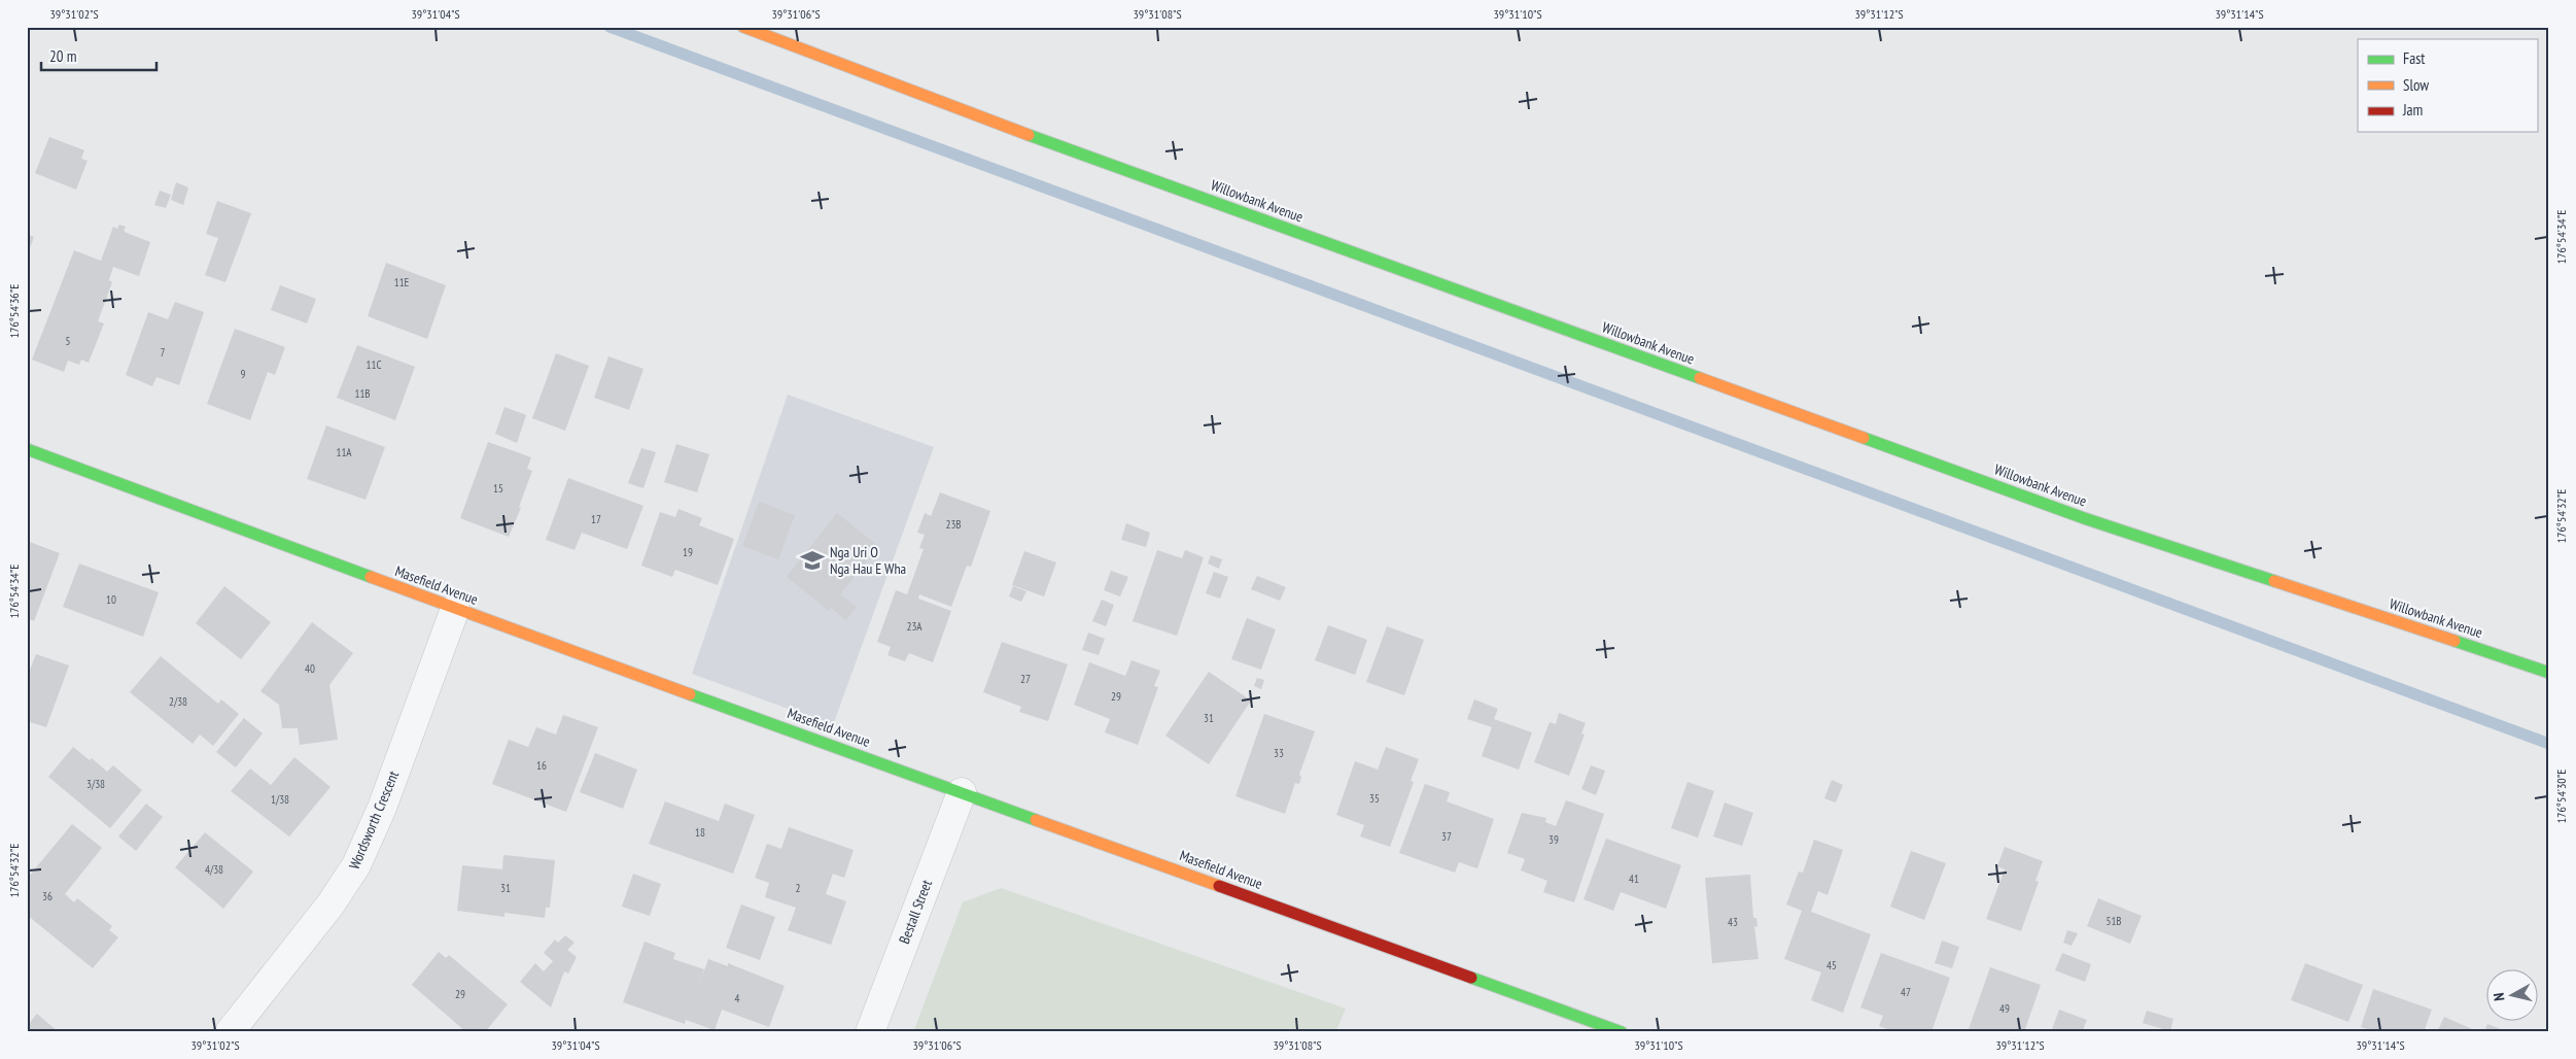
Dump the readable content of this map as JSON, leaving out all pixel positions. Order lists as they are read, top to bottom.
{
  "streets": {
    "main road": ["Willowbank Avenue", "Masefield Avenue"],
    "street": ["Wordsworth Crescent", "Bestall Street"]
  },
  "crossings": [
    ["Masefield Avenue", "Wordsworth Crescent"],
    ["Masefield Avenue", "Bestall Street"]
  ],
  "places": {
    "school or university": ["Nga Uri O Nga Hau E Wha"]
  },
  "house_numbers": [
    "11E",
    "5",
    "7",
    "11C",
    "9",
    "11B",
    "11A",
    "15",
    "17",
    "23B",
    "19",
    "10",
    "23A",
    "40",
    "27",
    "29",
    "2/38",
    "31",
    "33",
    "16",
    "3/38",
    "35",
    "1/38",
    "18",
    "37",
    "39",
    "4/38",
    "41",
    "31",
    "2",
    "36",
    "51B",
    "43",
    "45",
    "47",
    "29",
    "4",
    "49"
  ],
  "legend": ["Fast", "Slow", "Jam"],
  "scale_bar": "20 m",
  "north": "left",
  "coordinates": [
    "39°31'02\"S",
    "39°31'04\"S",
    "39°31'06\"S",
    "39°31'08\"S",
    "39°31'10\"S",
    "39°31'12\"S",
    "39°31'14\"S",
    "176°54'34\"E",
    "176°54'36\"E",
    "176°54'32\"E",
    "176°54'30\"E"
  ]
}
